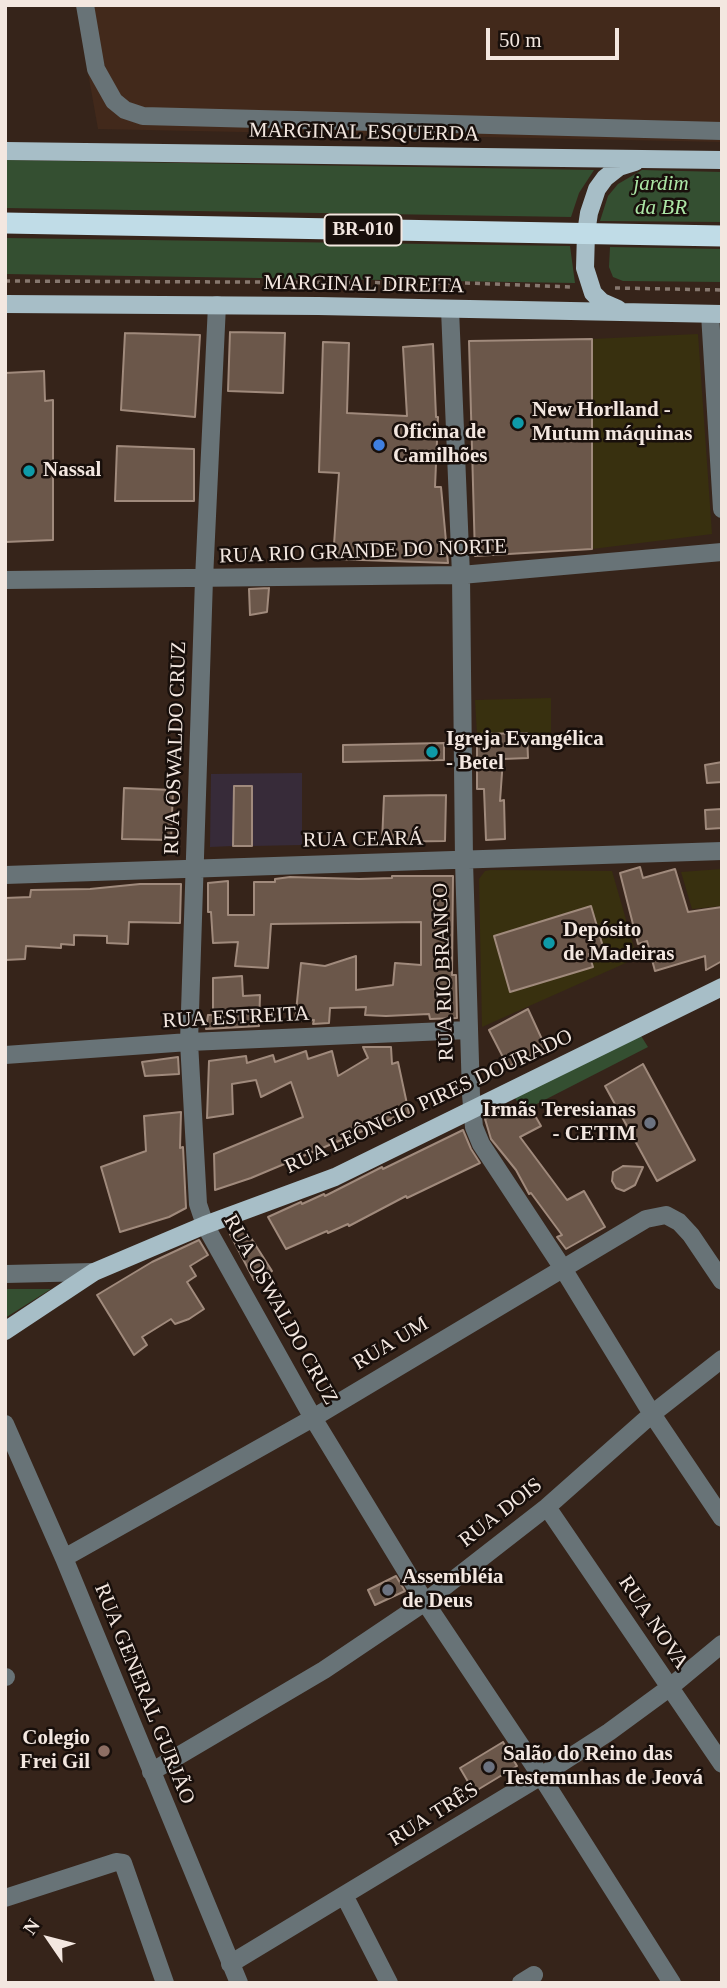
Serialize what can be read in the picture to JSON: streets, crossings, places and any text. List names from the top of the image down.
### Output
{
  "streets": {
    "highway": ["BR-010"],
    "main road": ["MARGINAL ESQUERDA", "MARGINAL DIREITA", "RUA LEÔNCIO PIRES DOURADO"],
    "street": [
      "RUA RIO GRANDE DO NORTE",
      "RUA OSWALDO CRUZ",
      "RUA CEARÁ",
      "RUA RIO BRANCO",
      "RUA ESTREITA",
      "RUA UM",
      "RUA DOIS",
      "RUA NOVA",
      "RUA GENERAL GURJÃO",
      "RUA TRÊS"
    ]
  },
  "crossings": [
    ["MARGINAL DIREITA", "RUA OSWALDO CRUZ"],
    ["MARGINAL DIREITA", "RUA RIO BRANCO"],
    ["RUA RIO GRANDE DO NORTE", "RUA OSWALDO CRUZ"],
    ["RUA RIO GRANDE DO NORTE", "RUA RIO BRANCO"],
    ["RUA OSWALDO CRUZ", "RUA CEARÁ"],
    ["RUA OSWALDO CRUZ", "RUA ESTREITA"],
    ["RUA OSWALDO CRUZ", "RUA LEÔNCIO PIRES DOURADO"],
    ["RUA OSWALDO CRUZ", "RUA UM"],
    ["RUA OSWALDO CRUZ", "RUA DOIS"],
    ["RUA OSWALDO CRUZ", "RUA TRÊS"],
    ["RUA CEARÁ", "RUA RIO BRANCO"],
    ["RUA RIO BRANCO", "RUA ESTREITA"],
    ["RUA RIO BRANCO", "RUA LEÔNCIO PIRES DOURADO"],
    ["RUA RIO BRANCO", "RUA UM"],
    ["RUA RIO BRANCO", "RUA DOIS"],
    ["RUA UM", "RUA GENERAL GURJÃO"],
    ["RUA DOIS", "RUA NOVA"],
    ["RUA DOIS", "RUA GENERAL GURJÃO"],
    ["RUA NOVA", "RUA TRÊS"],
    ["RUA GENERAL GURJÃO", "RUA TRÊS"]
  ],
  "parks": ["jardim da BR"],
  "places": [
    "New Horlland - Mutum máquinas",
    "Oficina de Camilhões",
    "Nassal",
    "Igreja Evangélica - Betel",
    "Depósito de Madeiras",
    "Irmãs Teresianas - CETIM",
    "Assembléia de Deus",
    "Colegio Frei Gil",
    "Salão do Reino das Testemunhas de Jeová"
  ],
  "scale_bar": "50 m",
  "north": "top left"
}
